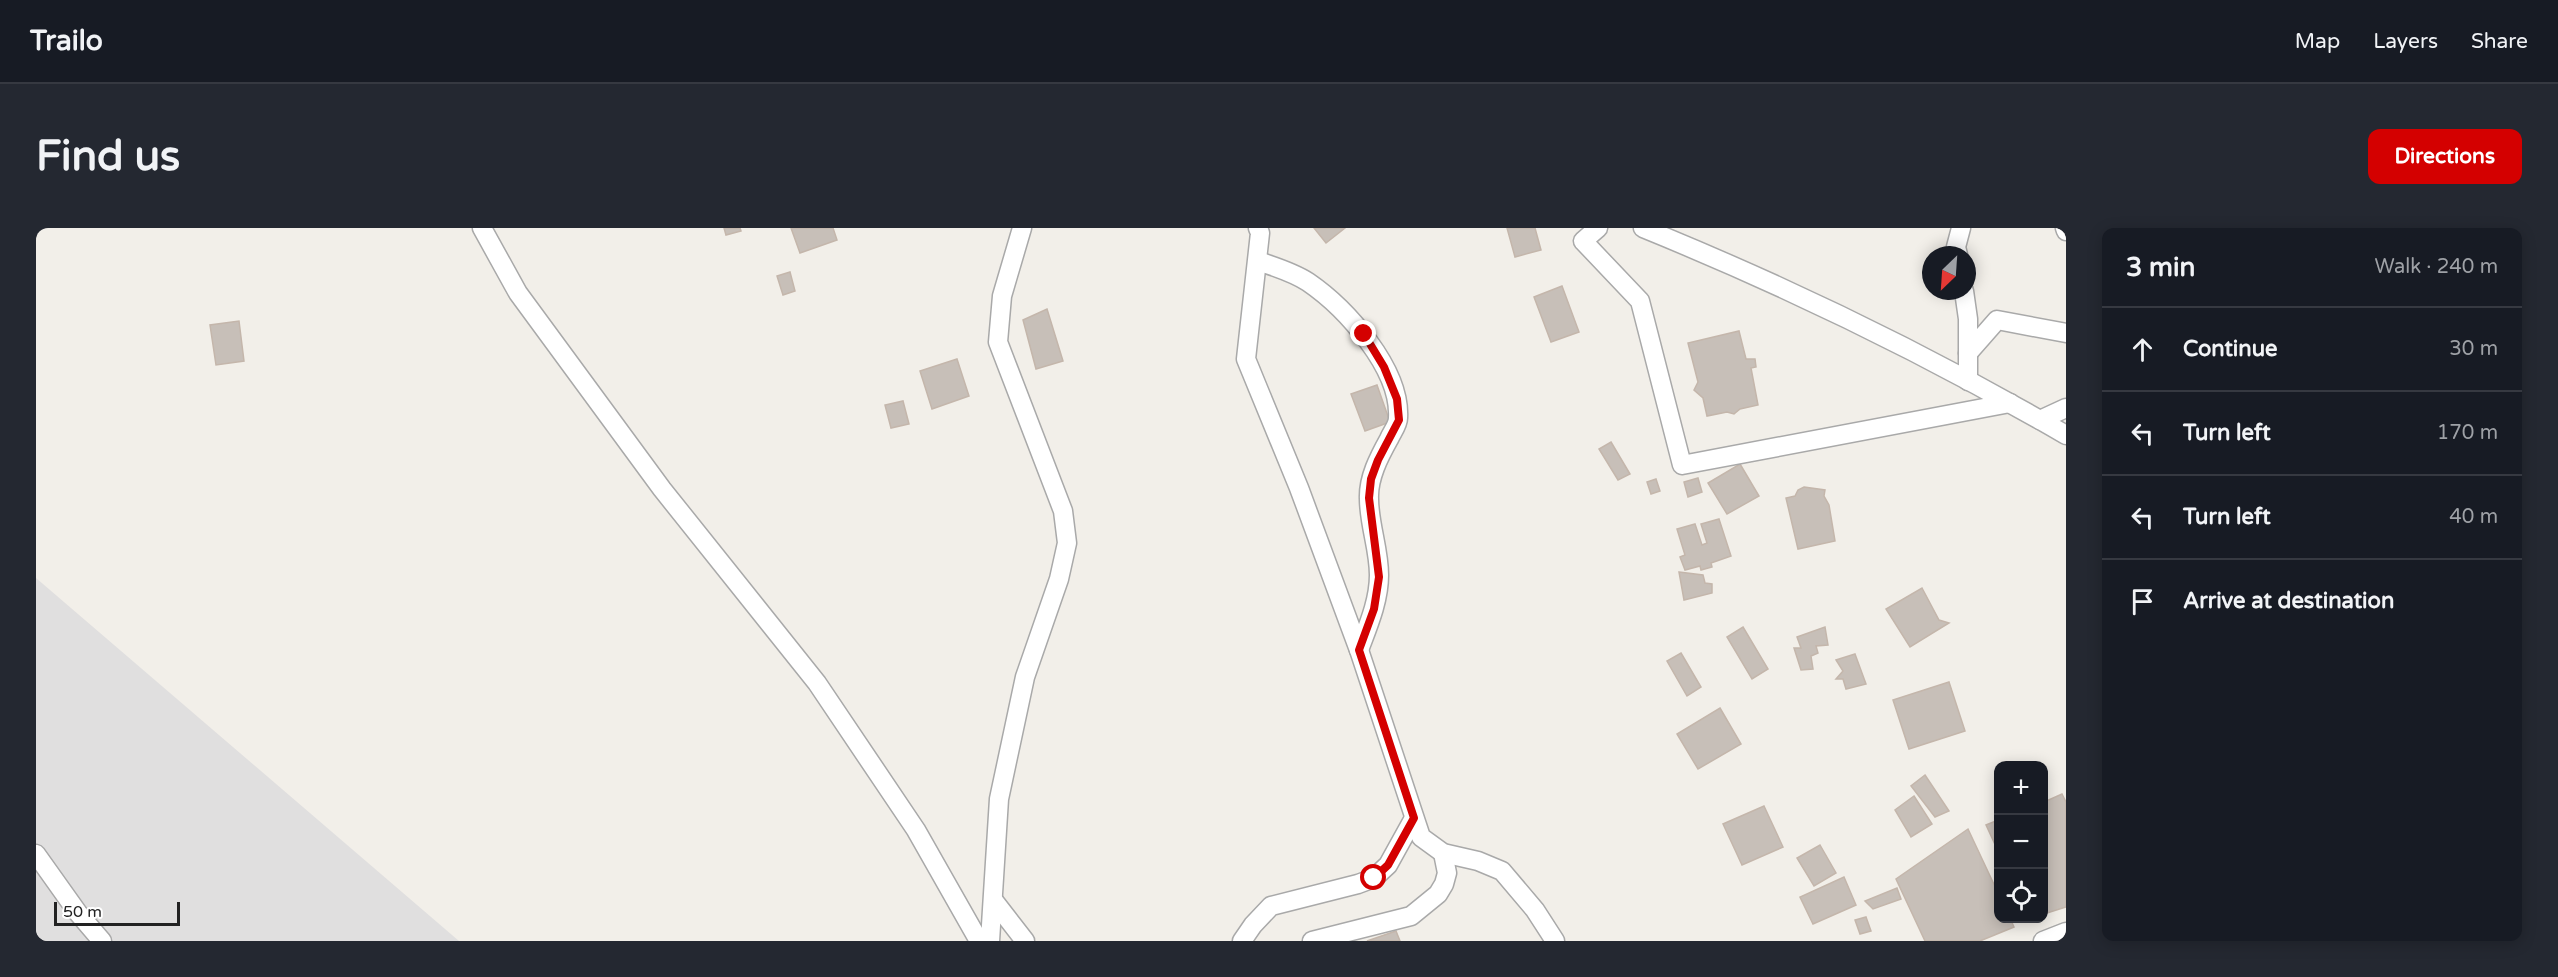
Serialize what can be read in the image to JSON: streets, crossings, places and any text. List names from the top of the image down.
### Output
{
  "scale_bar": "50 m",
  "north": "bottom left",
  "page": {
    "header": "Trailo",
    "nav": ["Map", "Layers", "Share"],
    "buttons": "Directions",
    "title": "Find us",
    "heading": ["3 min", "Walk · 240 m"],
    "list": [
      ["Continue", "30 m"],
      ["Turn left", "170 m"],
      ["Turn left", "40 m"],
      "Arrive at destination"
    ],
    "map_buttons": ["+", "−"],
    "scale": "50 m"
  }
}
